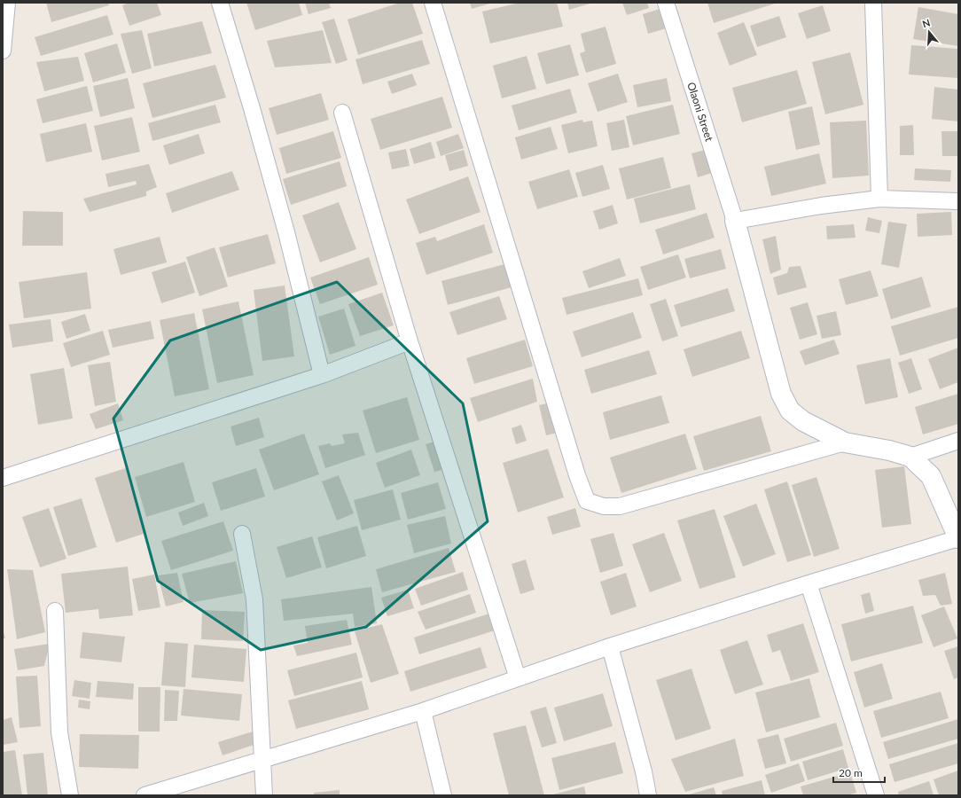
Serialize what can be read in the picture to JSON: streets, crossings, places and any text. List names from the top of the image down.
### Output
{
  "streets": {
    "street": ["Olaoni Street"]
  },
  "scale_bar": "20 m",
  "north": "top"
}
